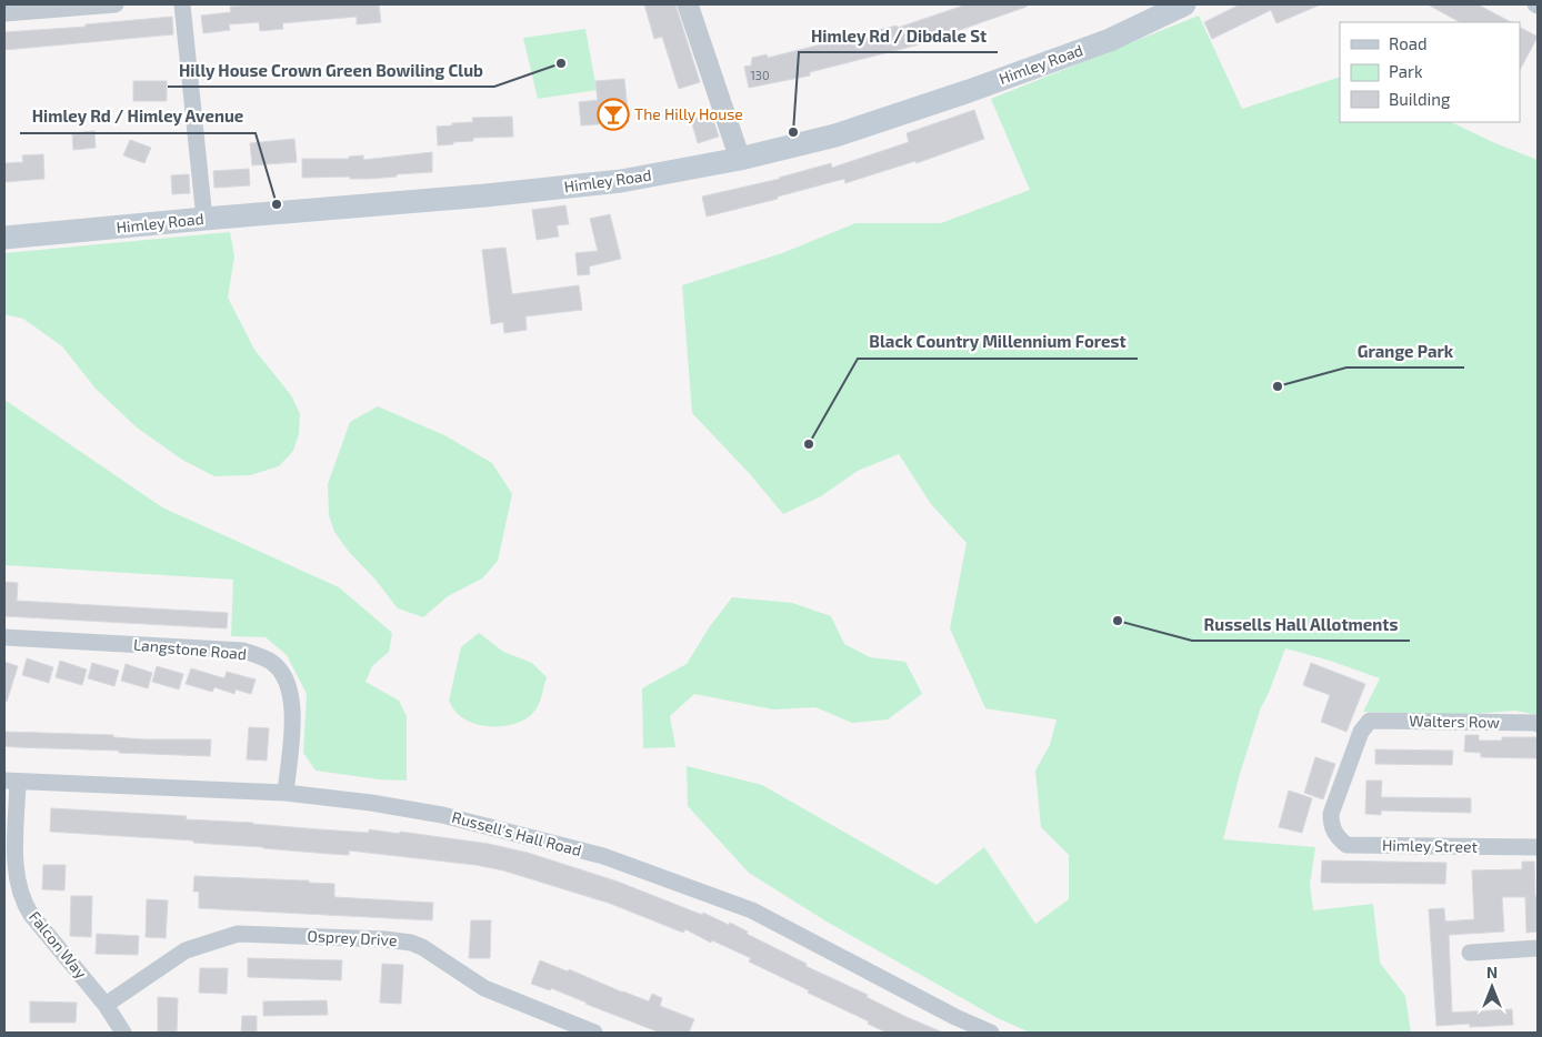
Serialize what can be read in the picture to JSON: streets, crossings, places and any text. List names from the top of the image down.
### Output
{
  "streets": {
    "main road": ["Himley Road"],
    "street": [
      "Langstone Road",
      "Walters Row",
      "Russell's Hall Road",
      "Himley Street",
      "Osprey Drive",
      "Falcon Way"
    ]
  },
  "crossings": [
    ["Langstone Road", "Russell's Hall Road"],
    ["Walters Row", "Himley Street"],
    ["Russell's Hall Road", "Falcon Way"],
    ["Osprey Drive", "Falcon Way"]
  ],
  "places": {
    "other": [
      "Hilly House Crown Green Bowiling Club",
      "Himley Rd / Dibdale St",
      "Himley Rd / Himley Avenue",
      "Grange Park",
      "Black Country Millennium Forest",
      "Russells Hall Allotments"
    ],
    "bar": ["The Hilly House"]
  },
  "house_numbers": ["130"],
  "legend": ["Road", "Park", "Building"],
  "north": "top"
}
